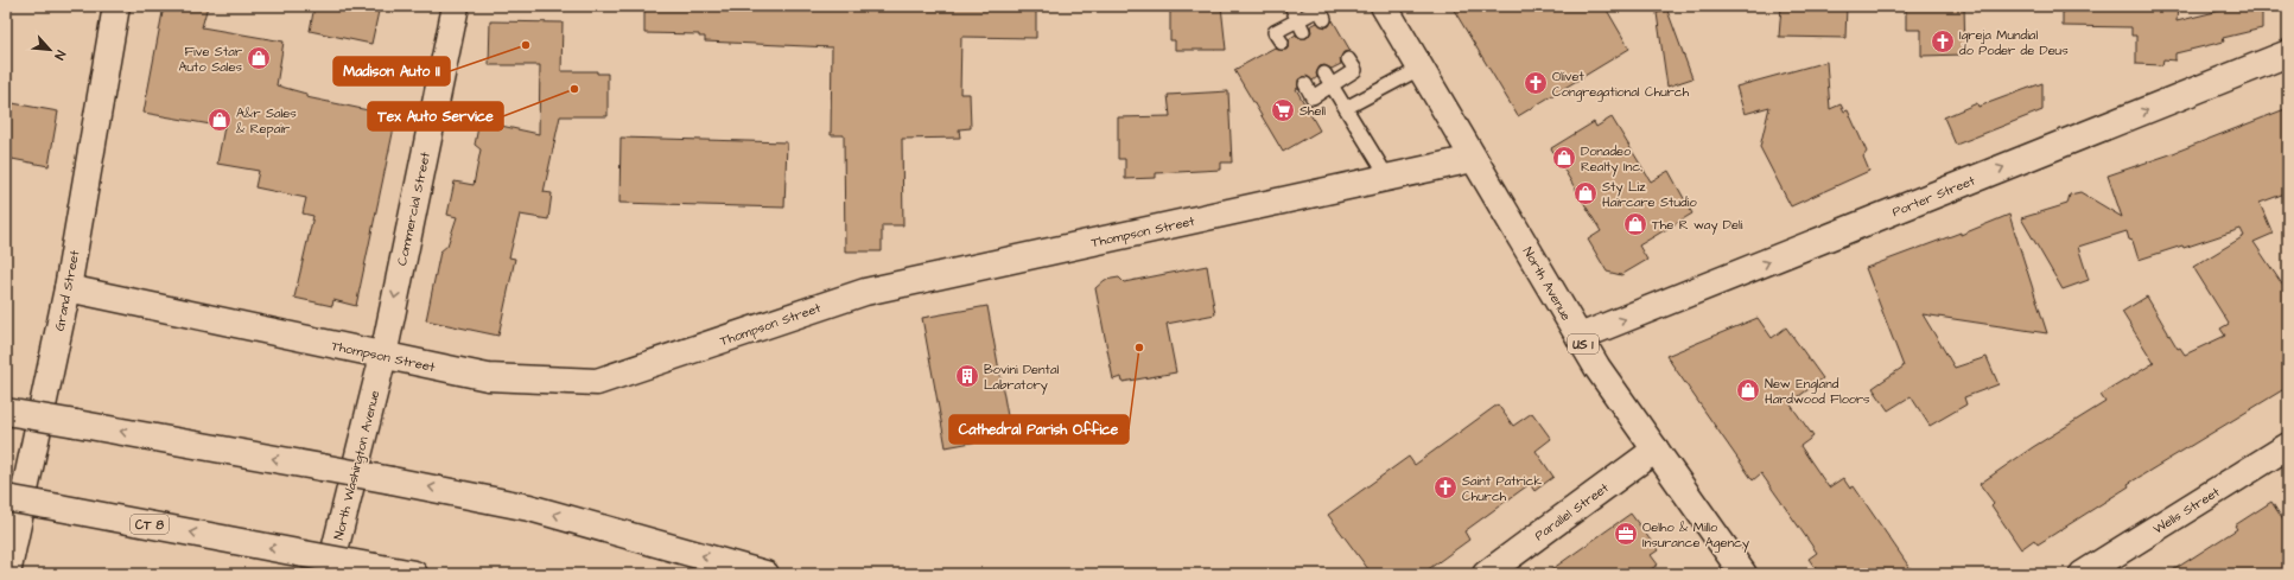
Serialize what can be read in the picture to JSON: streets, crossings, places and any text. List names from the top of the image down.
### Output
{
  "streets": {
    "main road": [
      "Porter Street",
      "Commercial Street",
      "Thompson Street",
      "North Avenue",
      "Grand Street",
      "US 1",
      "North Washington Avenue",
      "Wells Street",
      "Parallel Street",
      "CT 8"
    ]
  },
  "crossings": [
    ["Porter Street", "North Avenue"],
    ["Commercial Street", "Thompson Street"],
    ["Commercial Street", "North Washington Avenue"],
    ["Thompson Street", "North Avenue"],
    ["Thompson Street", "Grand Street"],
    ["Thompson Street", "North Washington Avenue"],
    ["North Avenue", "Parallel Street"]
  ],
  "one_way": ["Porter Street", "Commercial Street"],
  "places": {
    "church": ["Igreja Mundial do Poder de Deus", "Olivet Congregational Church", "Saint Patrick Church"],
    "other": ["Madison Auto II", "Tex Auto Service", "Cathedral Parish Office"],
    "shop": [
      "Five Star Auto Sales",
      "A&r Sales & Repair",
      "Donadeo Realty Inc.",
      "Sty Liz Haircare Studio",
      "The R way Deli",
      "New England Hardwood Floors"
    ],
    "supermarket": ["Shell"],
    "building": ["Bovini Dental Labratory"],
    "office": ["Oelho & Millo Insurance Agency"]
  },
  "north": "bottom right"
}
